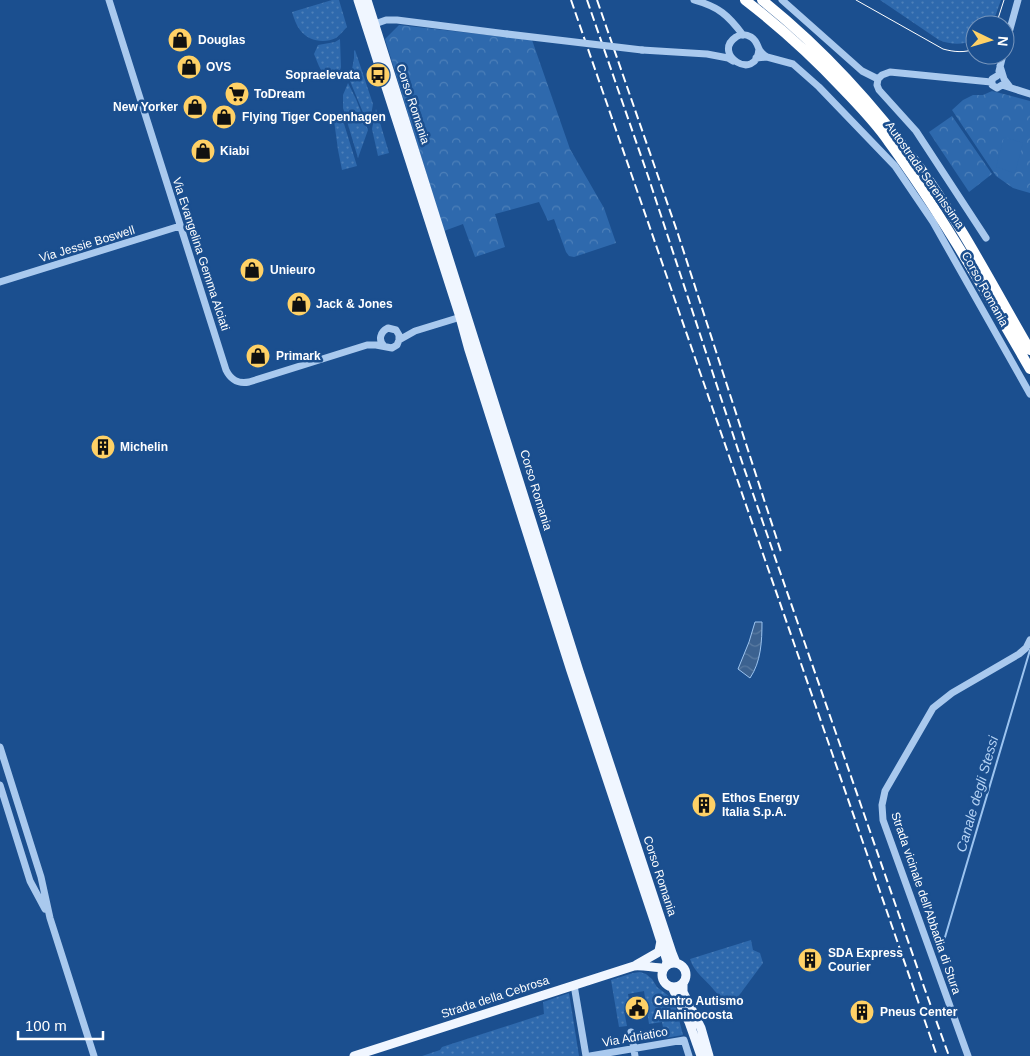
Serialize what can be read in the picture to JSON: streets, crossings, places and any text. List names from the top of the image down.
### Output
{
  "streets": {
    "highway": ["Autostrada Serenissima"],
    "main road": ["Corso Romania", "Strada della Cebrosa"],
    "street": [
      "Via Jessie Boswell",
      "Via Evangelina Gemma Alciati",
      "Strada vicinale dell'Abbadia di Stura",
      "Via Adriatico"
    ]
  },
  "crossings": [
    ["Corso Romania", "Strada della Cebrosa"],
    ["Via Jessie Boswell", "Via Evangelina Gemma Alciati"]
  ],
  "water": ["Canale degli Stessi"],
  "places": {
    "shop": [
      "Douglas",
      "OVS",
      "New Yorker",
      "Flying Tiger Copenhagen",
      "Kiabi",
      "Unieuro",
      "Jack & Jones",
      "Primark"
    ],
    "bus stop": ["Sopraelevata"],
    "supermarket": ["ToDream"],
    "building": [
      "Michelin",
      "Ethos Energy Italia S.p.A.",
      "SDA Express Courier",
      "Pneus Center"
    ],
    "public building": ["Centro Autismo Allaninocosta"]
  },
  "scale_bar": "100 m",
  "north": "right"
}
